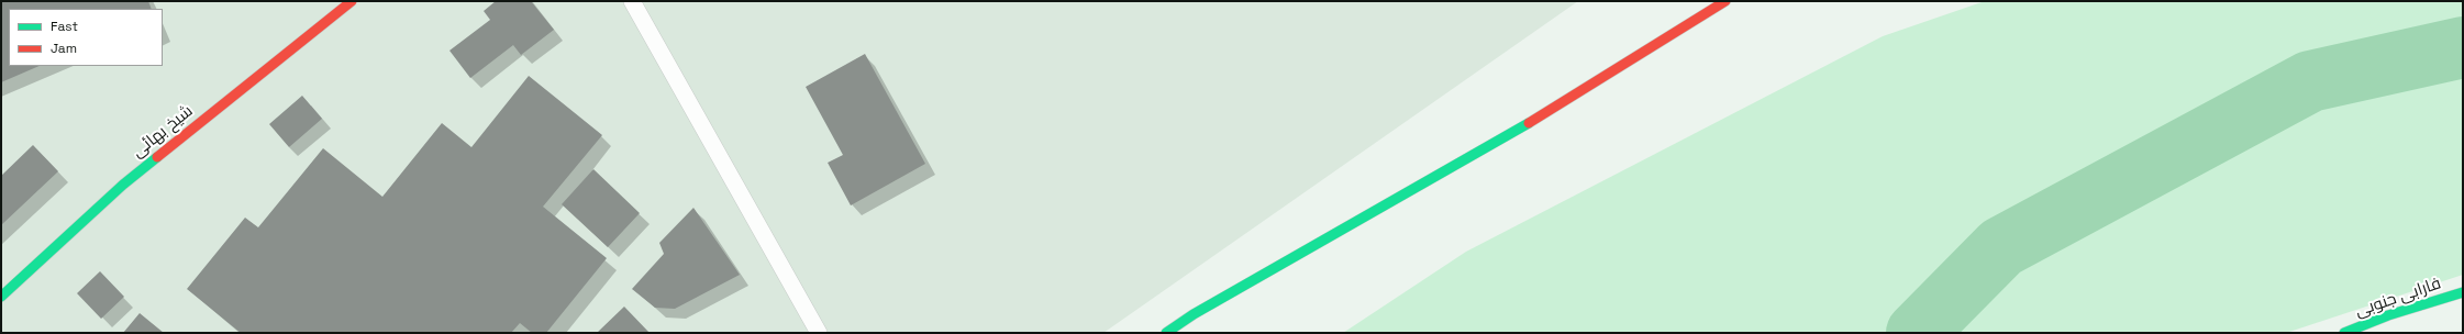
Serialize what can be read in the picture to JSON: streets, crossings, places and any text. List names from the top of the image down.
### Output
{
  "streets": {
    "street": ["شیخ بهائی", "فارابی جنوبی"]
  },
  "legend": ["Fast", "Jam"]
}
